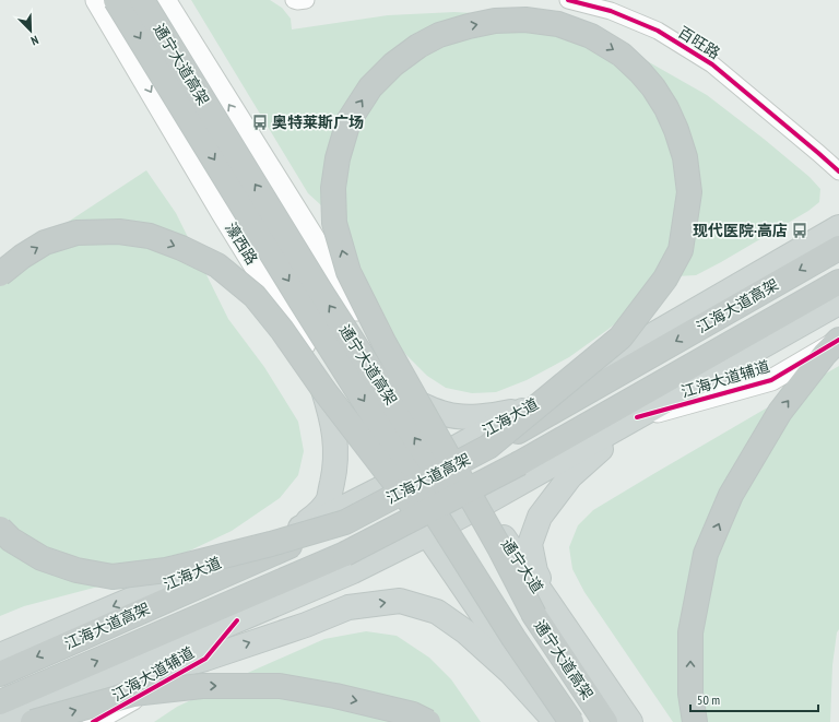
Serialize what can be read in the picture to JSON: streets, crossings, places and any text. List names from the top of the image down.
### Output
{
  "streets": {
    "highway": ["通宁大道高架", "江海大道高架"],
    "main road": ["濠西路", "江海大道", "通宁大道"],
    "street": ["百旺路", "江海大道辅道"]
  },
  "crossings": [
    ["濠西路", "江海大道"],
    ["江海大道", "通宁大道"]
  ],
  "places": {
    "bus stop": ["奥特莱斯广场", "现代医院·高店"]
  },
  "scale_bar": "50 m",
  "north": "bottom right"
}
